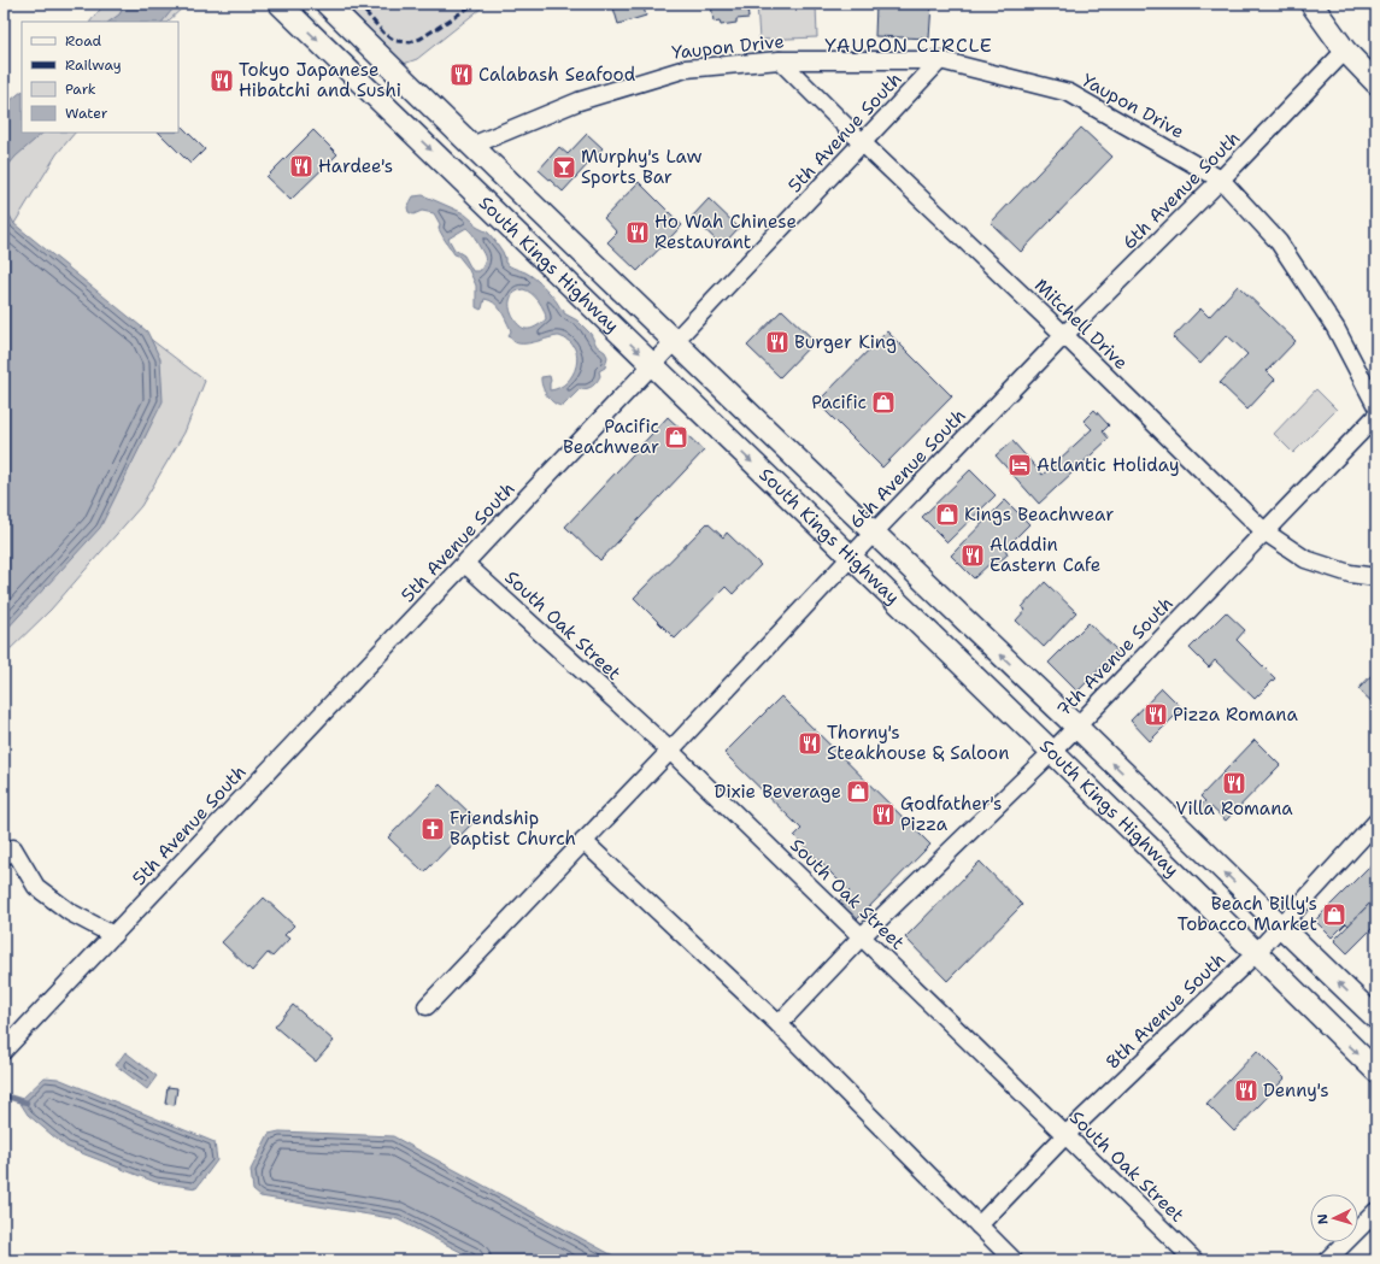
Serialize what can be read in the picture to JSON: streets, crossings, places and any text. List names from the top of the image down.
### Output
{
  "streets": {
    "main road": ["South Kings Highway"],
    "street": [
      "Yaupon Drive",
      "5th Avenue South",
      "6th Avenue South",
      "Mitchell Drive",
      "South Oak Street",
      "7th Avenue South",
      "8th Avenue South"
    ]
  },
  "crossings": [
    ["Yaupon Drive", "5th Avenue South"],
    ["Yaupon Drive", "6th Avenue South"],
    ["Yaupon Drive", "South Kings Highway"],
    ["Yaupon Drive", "Mitchell Drive"],
    ["5th Avenue South", "South Kings Highway"],
    ["5th Avenue South", "Mitchell Drive"],
    ["5th Avenue South", "South Oak Street"],
    ["6th Avenue South", "South Kings Highway"],
    ["6th Avenue South", "Mitchell Drive"],
    ["6th Avenue South", "South Oak Street"],
    ["South Kings Highway", "7th Avenue South"],
    ["South Kings Highway", "8th Avenue South"],
    ["Mitchell Drive", "7th Avenue South"],
    ["South Oak Street", "7th Avenue South"],
    ["South Oak Street", "8th Avenue South"]
  ],
  "districts": ["YAUPON CIRCLE"],
  "places": {
    "restaurant": [
      "Calabash Seafood",
      "Tokyo Japanese Hibatchi and Sushi",
      "Hardee's",
      "Ho Wah Chinese Restaurant",
      "Burger King",
      "Aladdin Eastern Cafe",
      "Pizza Romana",
      "Thorny's Steakhouse & Saloon",
      "Villa Romana",
      "Godfather's Pizza",
      "Denny's"
    ],
    "bar": ["Murphy's Law Sports Bar"],
    "shop": [
      "Pacific",
      "Pacific Beachwear",
      "Kings Beachwear",
      "Dixie Beverage",
      "Beach Billy's Tobacco Market"
    ],
    "hotel": ["Atlantic Holiday"],
    "church": ["Friendship Baptist Church"]
  },
  "legend": [
    "Road",
    "Railway",
    "Park",
    "Water"
  ],
  "north": "left"
}
